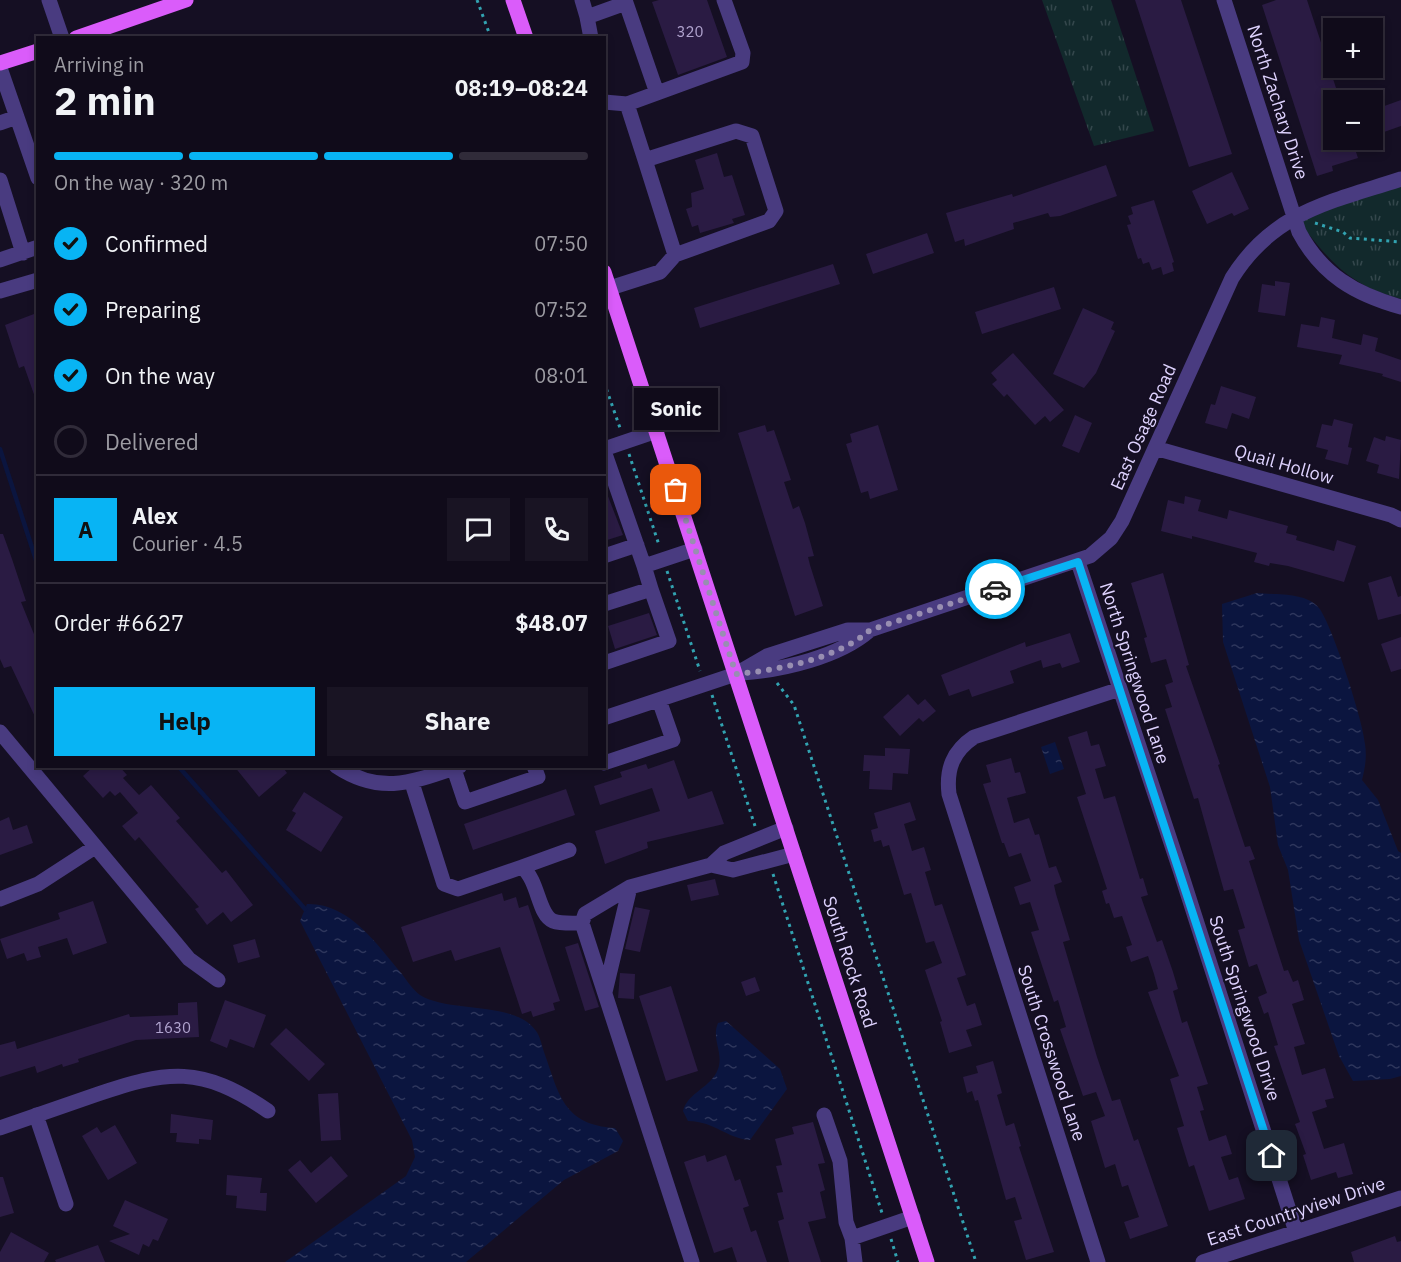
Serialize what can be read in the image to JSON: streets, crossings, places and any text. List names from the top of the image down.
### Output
{
  "streets": {
    "main road": ["South Rock Road"],
    "street": [
      "North Zachary Drive",
      "East Osage Road",
      "Quail Hollow",
      "North Springwood Lane",
      "South Springwood Drive",
      "South Crosswood Lane",
      "East Countryview Drive"
    ]
  },
  "crossings": [
    ["North Zachary Drive", "East Osage Road"],
    ["East Osage Road", "Quail Hollow"],
    ["East Osage Road", "North Springwood Lane"],
    ["East Osage Road", "South Rock Road"],
    ["North Springwood Lane", "South Springwood Drive"],
    ["North Springwood Lane", "South Crosswood Lane"],
    ["South Springwood Drive", "East Countryview Drive"]
  ],
  "places": ["Sonic"],
  "house_numbers": ["320", "1630"],
  "page": {
    "map_buttons": ["+", "−"],
    "heading": ["2 min", "Arriving in", "08:19–08:24"],
    "panel": [
      "Alex",
      "Courier · 4.5",
      "Order #6627",
      "$48.07"
    ],
    "bar": "On the way · 320 m",
    "list": [
      ["Confirmed", "07:50"],
      ["Preparing", "07:52"],
      ["On the way", "08:01"],
      "Delivered"
    ],
    "bubble": "Sonic",
    "round": "A",
    "buttons": ["Help", "Share"]
  }
}
